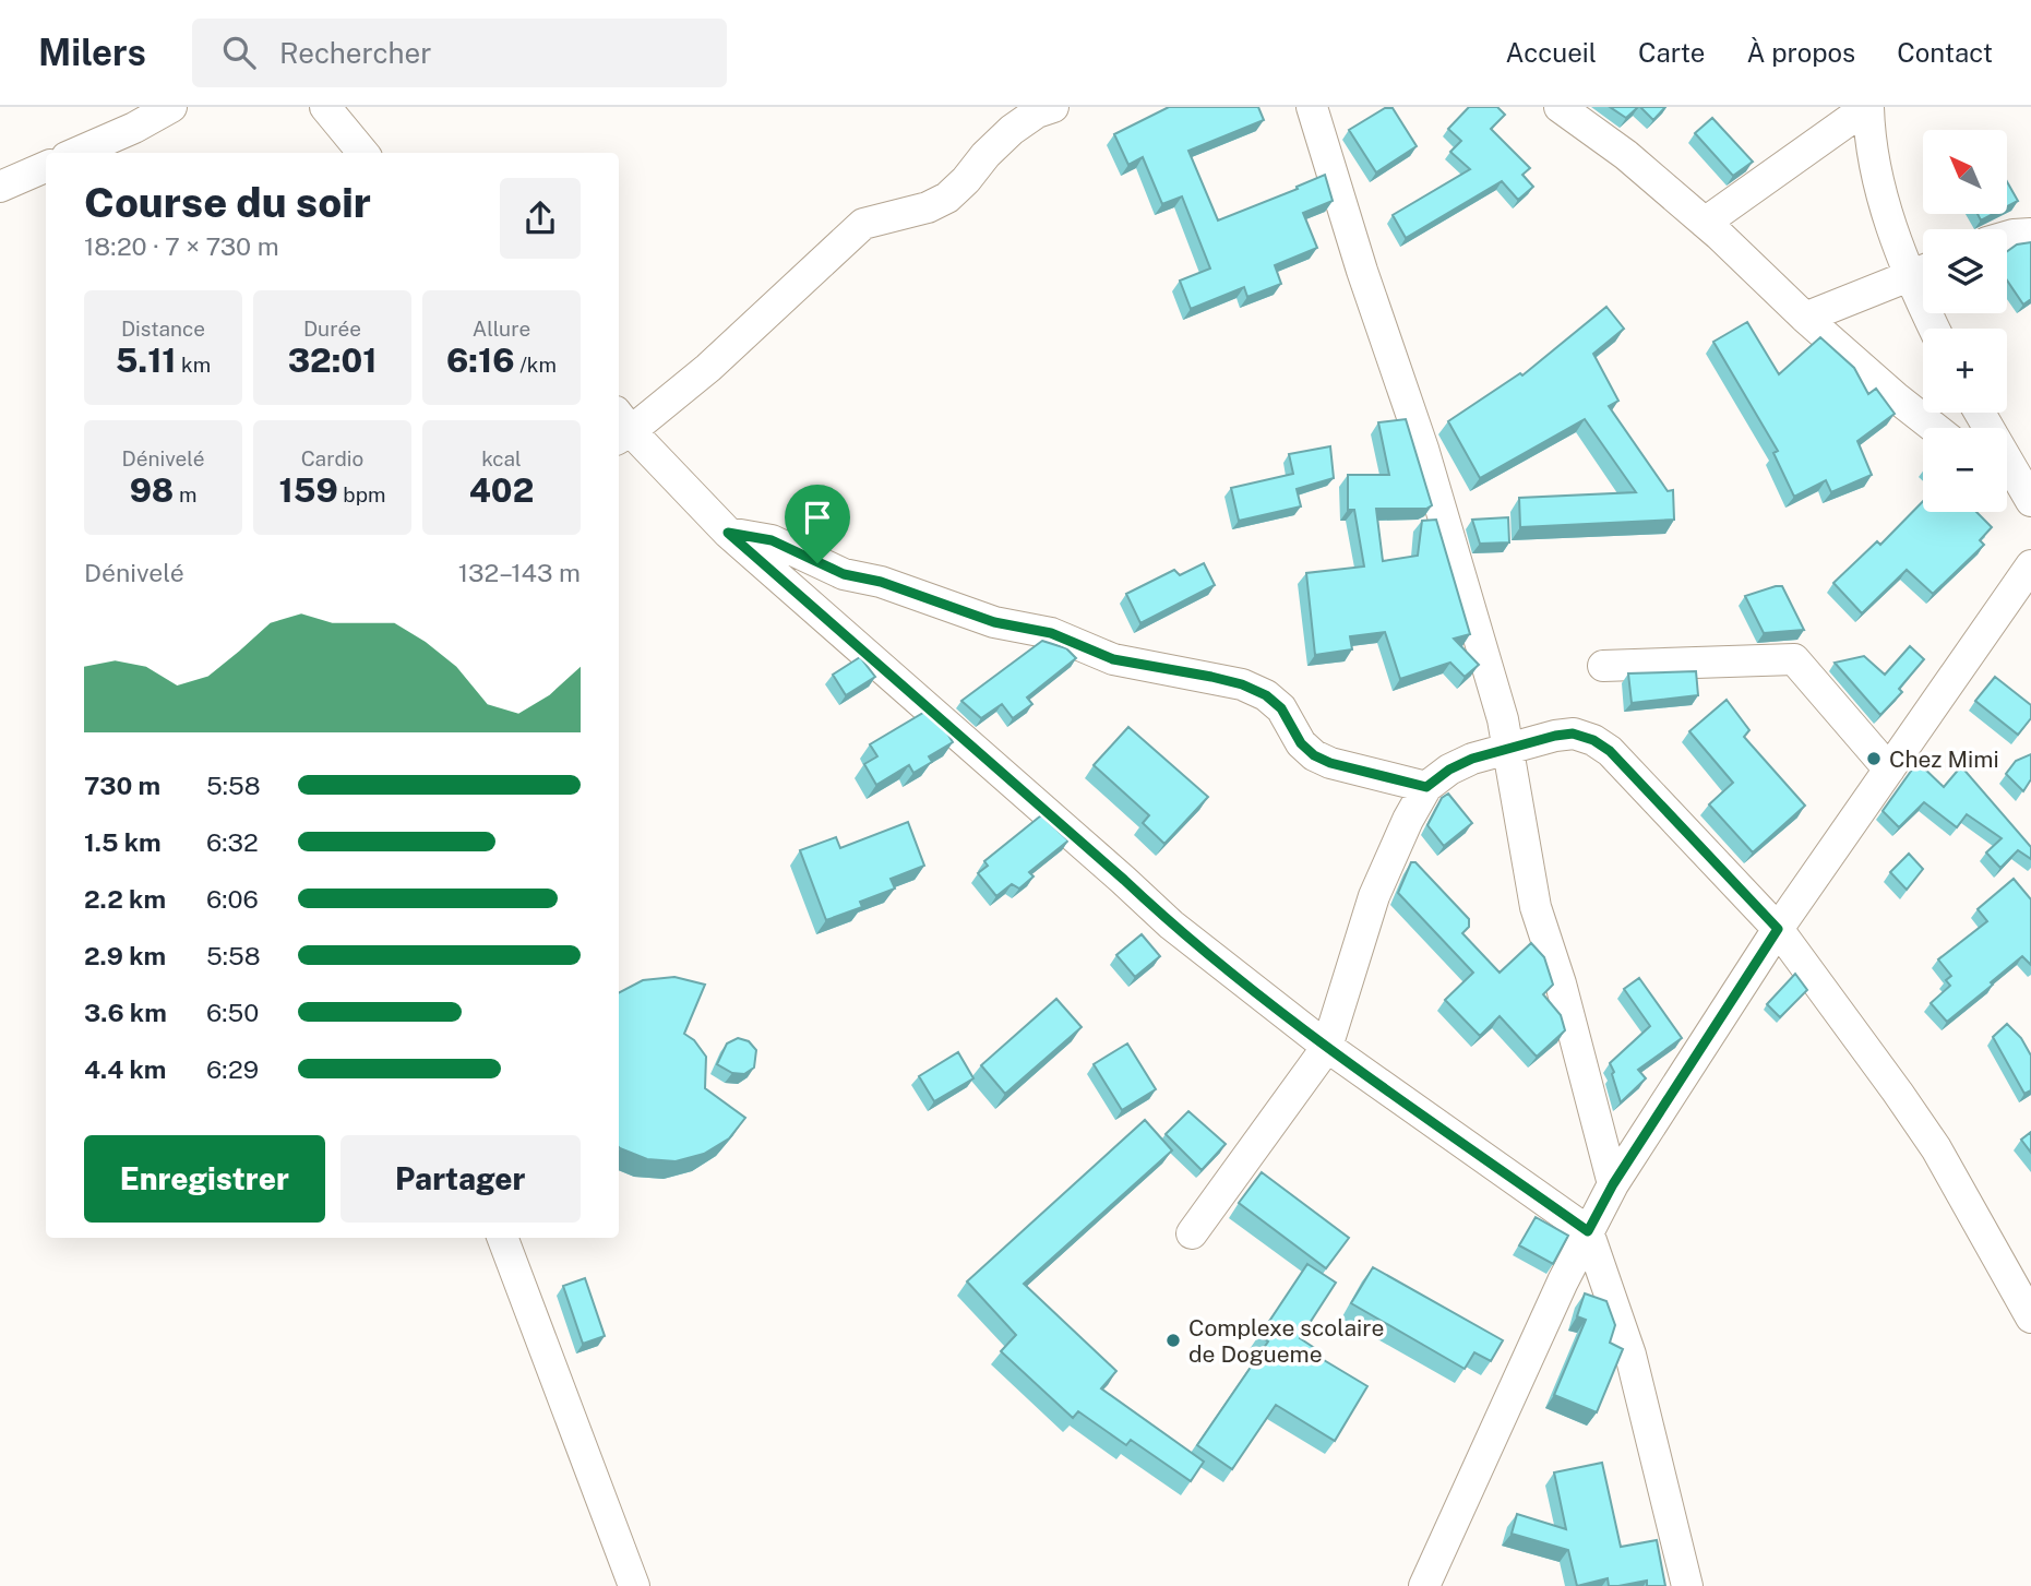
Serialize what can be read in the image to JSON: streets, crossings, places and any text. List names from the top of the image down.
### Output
{
  "places": ["Chez Mimi", "Complexe scolaire de Dogueme"],
  "north": "top left",
  "page": {
    "header": "Milers",
    "search": "Rechercher",
    "nav": [
      "Accueil",
      "Carte",
      "À propos",
      "Contact"
    ],
    "map_buttons": ["+", "−"],
    "heading": ["Course du soir", "18:20 · 7 × 730 m"],
    "stats": [
      ["Distance", "5.11 km"],
      ["Durée", "32:01"],
      ["Allure", "6:16 /km"],
      ["Dénivelé", "98 m"],
      ["Cardio", "159 bpm"],
      ["kcal", "402"]
    ],
    "chart": ["Dénivelé", "132–143 m"],
    "list": [
      {
        "name": "730 m",
        "note": "5:58"
      },
      {
        "name": "1.5 km",
        "note": "6:32"
      },
      {
        "name": "2.2 km",
        "note": "6:06"
      },
      {
        "name": "2.9 km",
        "note": "5:58"
      },
      {
        "name": "3.6 km",
        "note": "6:50"
      },
      {
        "name": "4.4 km",
        "note": "6:29"
      }
    ],
    "buttons": ["Enregistrer", "Partager"]
  }
}
